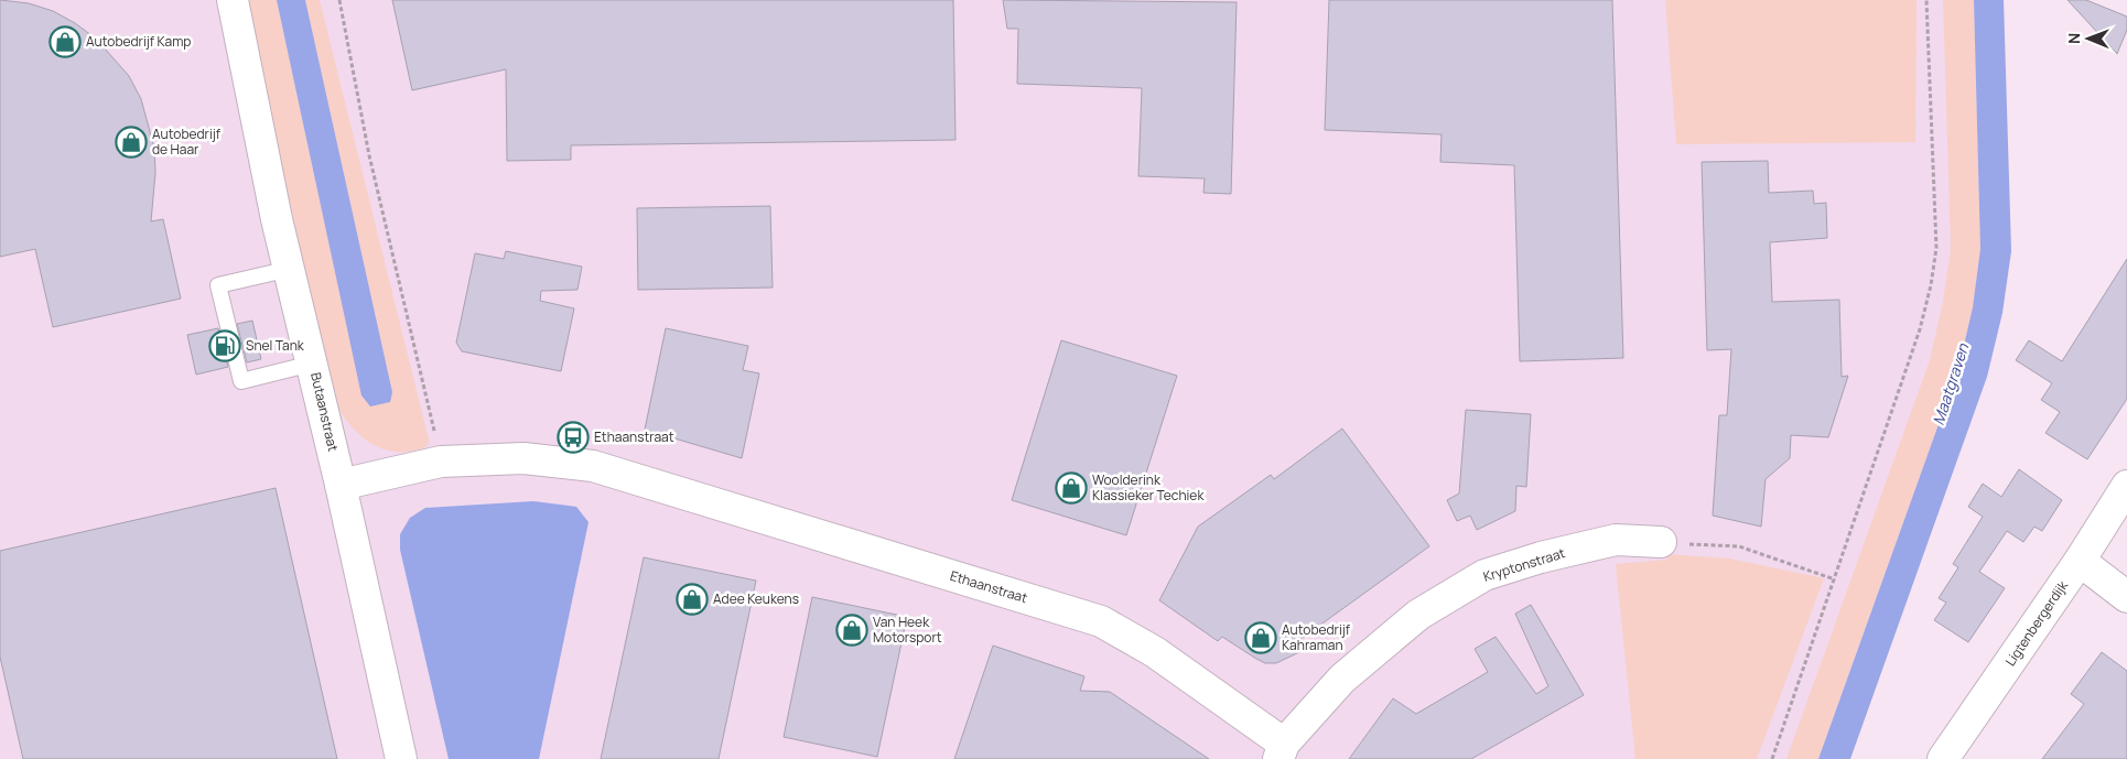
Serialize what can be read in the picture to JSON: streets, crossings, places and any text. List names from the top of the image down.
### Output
{
  "streets": {
    "street": [
      "Butaanstraat",
      "Kryptonstraat",
      "Ethaanstraat",
      "Ligtenbergerdijk"
    ]
  },
  "crossings": [
    ["Butaanstraat", "Ethaanstraat"],
    ["Kryptonstraat", "Ethaanstraat"]
  ],
  "water": ["Maatgraven"],
  "places": {
    "shop": [
      "Autobedrijf Kamp",
      "Autobedrijf de Haar",
      "Woolderink Klassieker Techiek",
      "Adee Keukens",
      "Van Heek Motorsport",
      "Autobedrijf Kahraman"
    ],
    "fuel station": ["Snel Tank"],
    "bus stop": ["Ethaanstraat"]
  },
  "north": "left"
}
